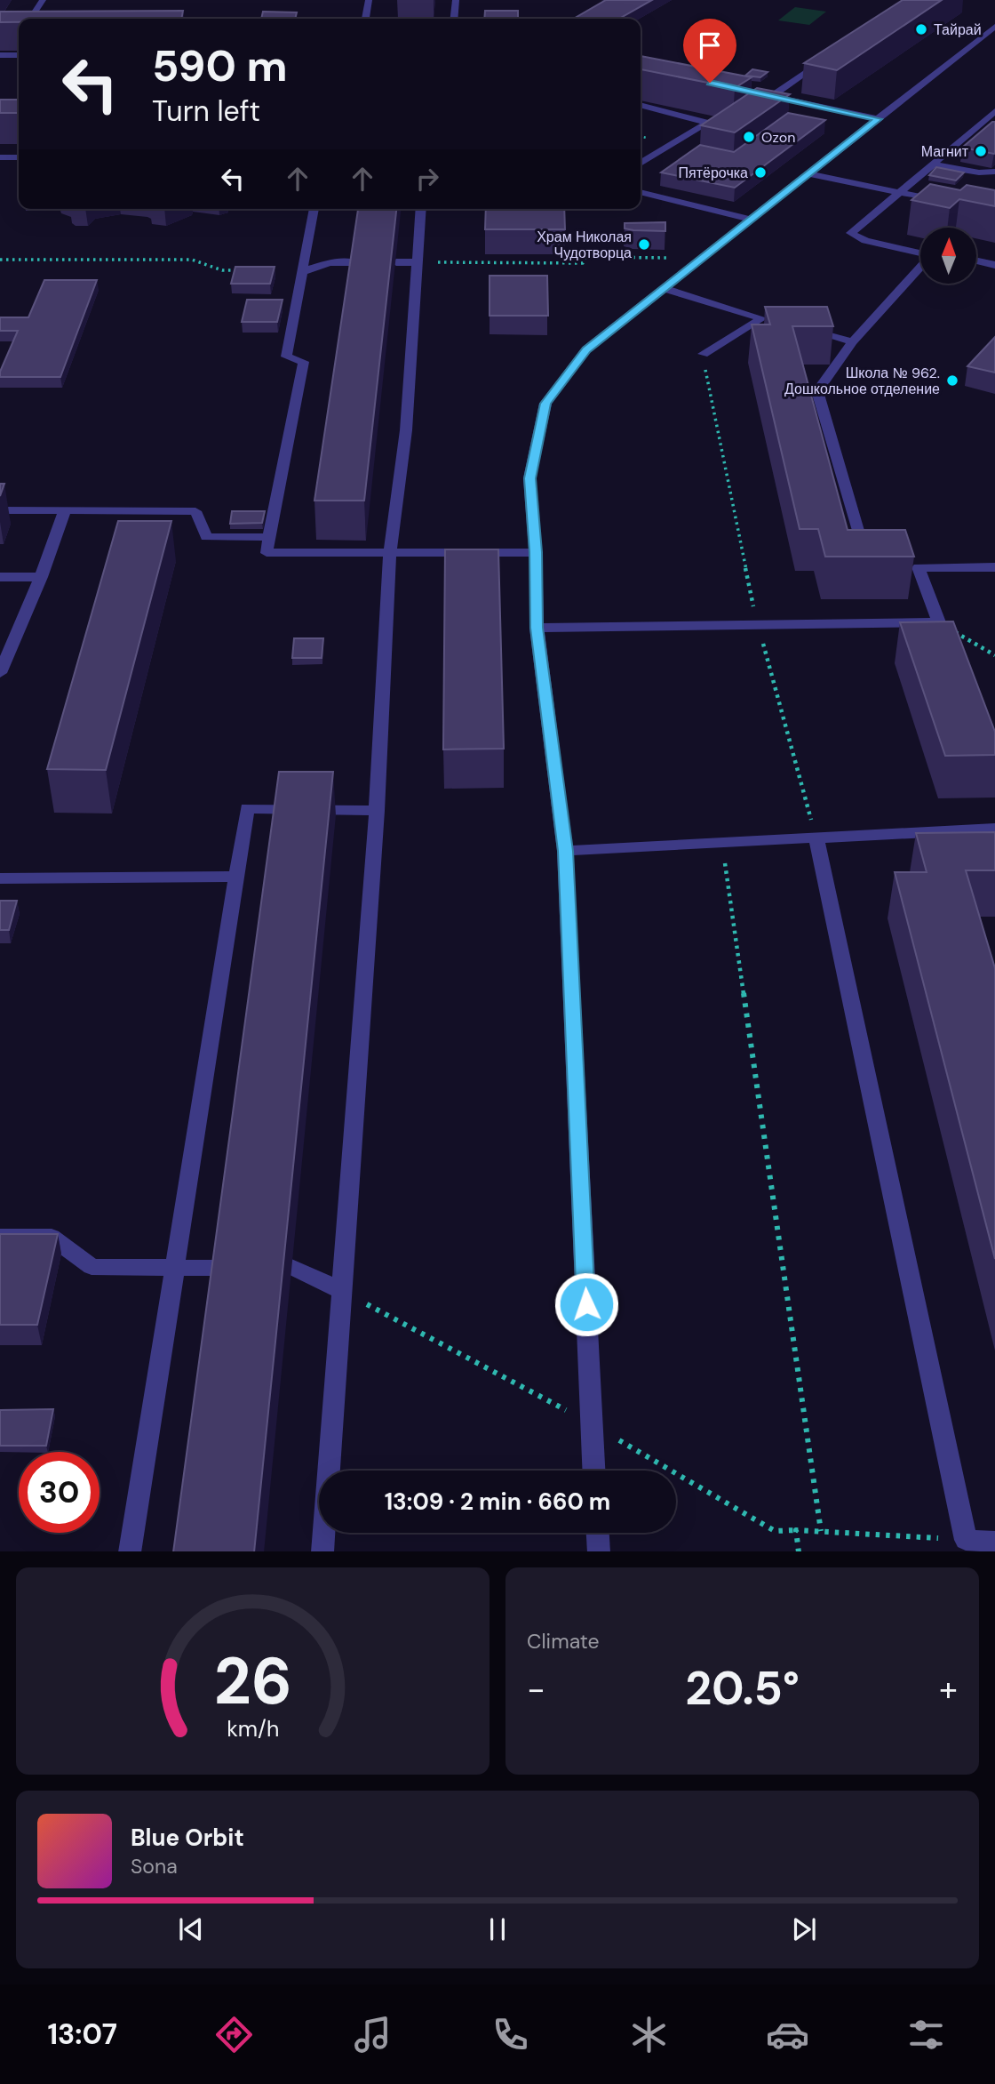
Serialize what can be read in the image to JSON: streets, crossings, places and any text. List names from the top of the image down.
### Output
{
  "places": [
    "Тайрай",
    "Ozon",
    "Магнит",
    "Пятёрочка",
    "Храм Николая Чудотворца",
    "Школа № 962. Дошкольное отделение"
  ],
  "north": "top",
  "page": {
    "turn": ["590 m", "Turn left"],
    "limit": "30",
    "trip": "13:09 · 2 min · 660 m",
    "tile": "Climate",
    "heat": ["−", "20.5°", "+"],
    "song": ["Blue Orbit", "Sona"],
    "tabs": "13:07",
    "gauge": ["26", "km/h"]
  }
}
